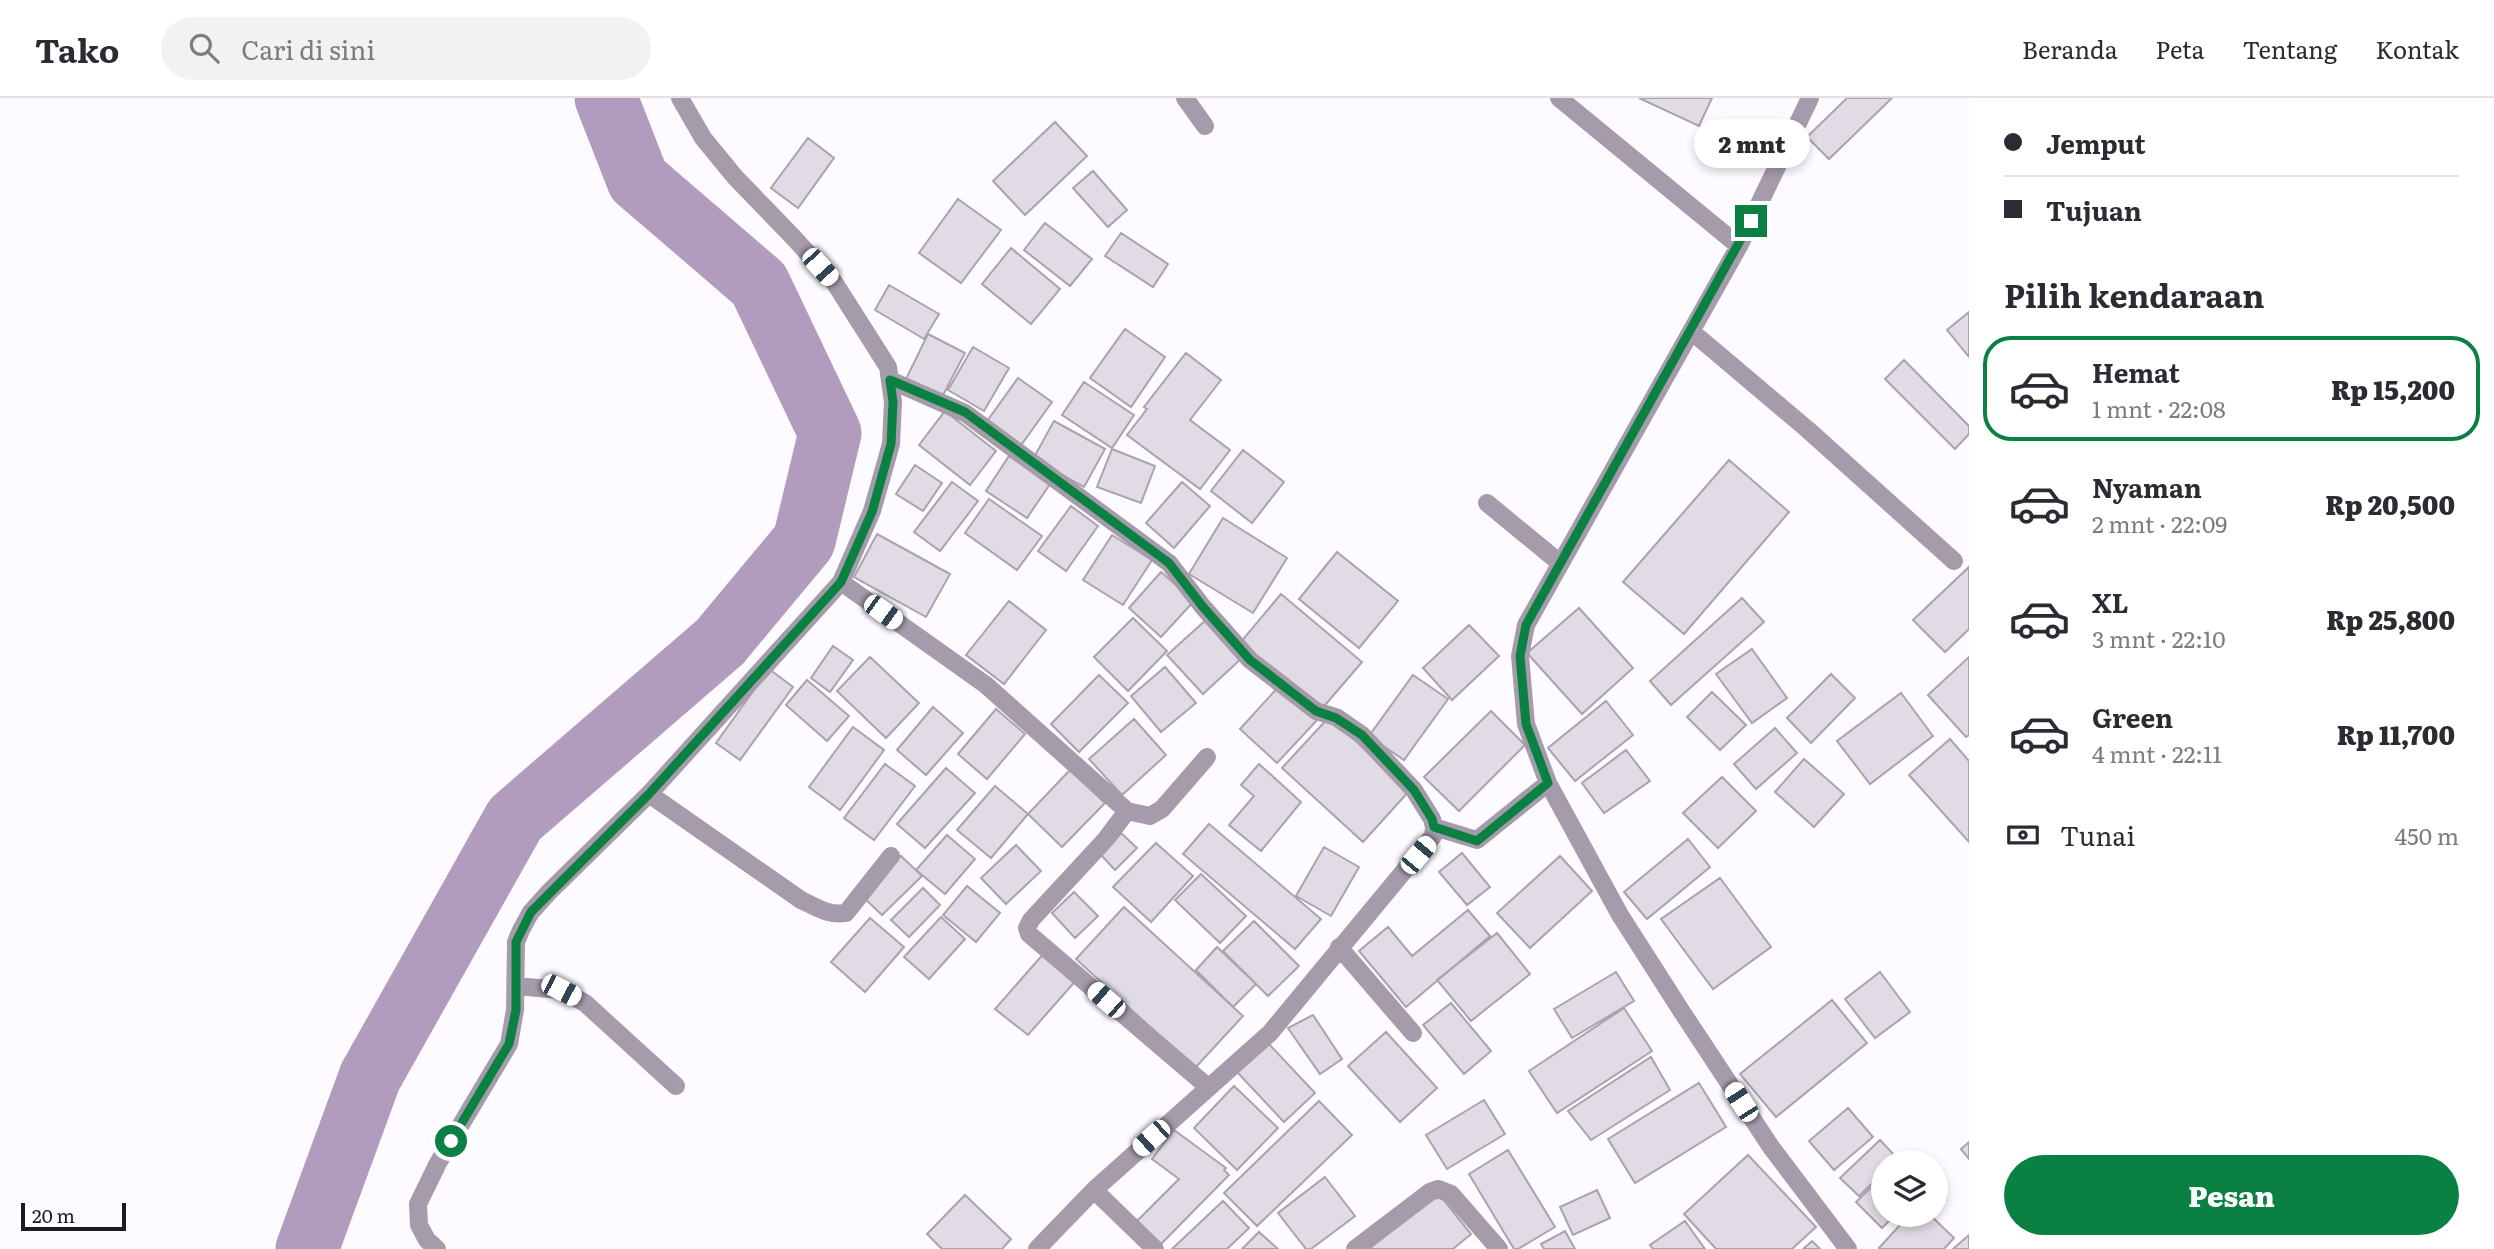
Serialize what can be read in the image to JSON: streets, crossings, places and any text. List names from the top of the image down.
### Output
{
  "scale_bar": "20 m",
  "page": {
    "header": "Tako",
    "search": "Cari di sini",
    "nav": [
      "Beranda",
      "Peta",
      "Tentang",
      "Kontak"
    ],
    "banner": ["Jemput", "Tujuan"],
    "bubble": "2 mnt",
    "heading": "Pilih kendaraan",
    "list": [
      {
        "name": "Hemat",
        "note": "1 mnt · 22:08",
        "value": "Rp 15,200"
      },
      {
        "name": "Nyaman",
        "note": "2 mnt · 22:09",
        "value": "Rp 20,500"
      },
      {
        "name": "XL",
        "note": "3 mnt · 22:10",
        "value": "Rp 25,800"
      },
      {
        "name": "Green",
        "note": "4 mnt · 22:11",
        "value": "Rp 11,700"
      }
    ],
    "pay": ["Tunai", "450 m"],
    "buttons": "Pesan",
    "scale": "20 m"
  }
}
